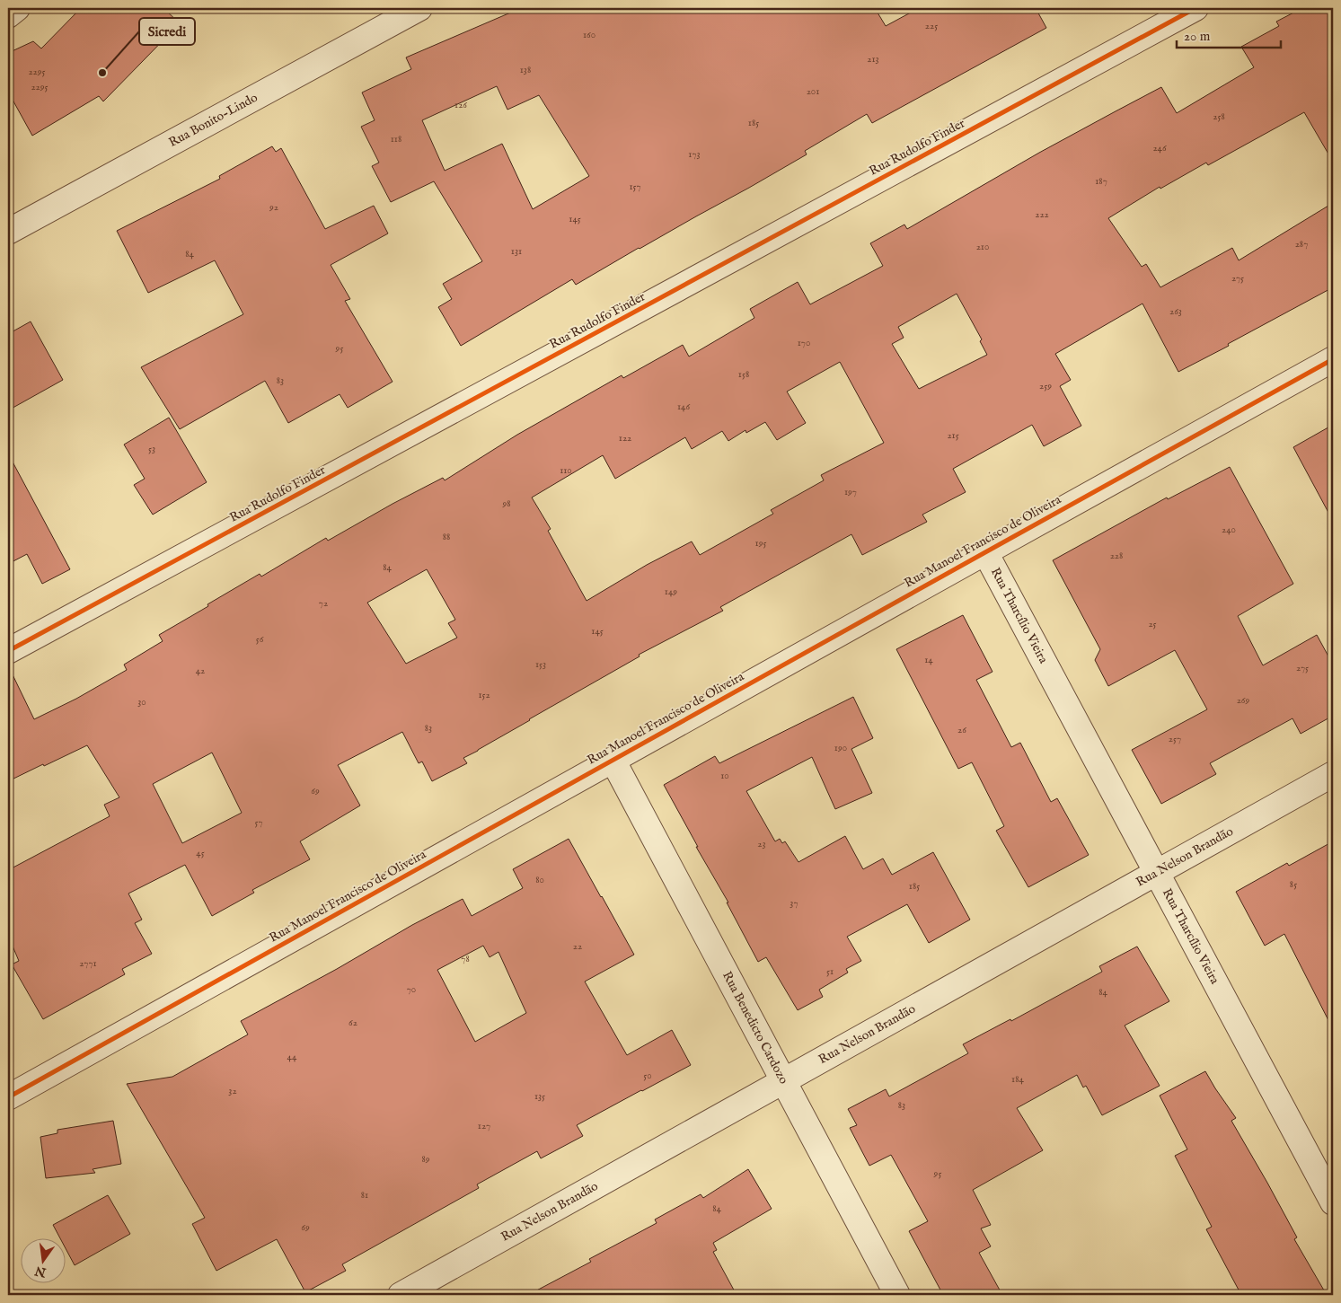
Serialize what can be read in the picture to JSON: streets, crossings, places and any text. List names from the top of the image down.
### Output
{
  "streets": {
    "street": [
      "Rua Bonito-Lindo",
      "Rua Rudolfo Finder",
      "Rua Manoel Francisco de Oliveira",
      "Rua Tharcílio Vieira",
      "Rua Nelson Brandão",
      "Rua Benedicto Cardozo"
    ]
  },
  "crossings": [
    ["Rua Manoel Francisco de Oliveira", "Rua Tharcílio Vieira"],
    ["Rua Manoel Francisco de Oliveira", "Rua Benedicto Cardozo"],
    ["Rua Tharcílio Vieira", "Rua Nelson Brandão"],
    ["Rua Nelson Brandão", "Rua Benedicto Cardozo"]
  ],
  "places": ["Sicredi"],
  "house_numbers": [
    "225",
    "160",
    "213",
    "138",
    "2295",
    "2295",
    "201",
    "126",
    "258",
    "185",
    "118",
    "246",
    "173",
    "187",
    "157",
    "92",
    "222",
    "145",
    "287",
    "210",
    "131",
    "84",
    "275",
    "263",
    "170",
    "95",
    "158",
    "83",
    "259",
    "146",
    "215",
    "122",
    "53",
    "110",
    "197",
    "98",
    "240",
    "88",
    "195",
    "228",
    "84",
    "149",
    "72",
    "25",
    "145",
    "56",
    "14",
    "153",
    "275",
    "42",
    "152",
    "269",
    "30",
    "83",
    "26",
    "257",
    "190",
    "10",
    "69",
    "57",
    "23",
    "45",
    "80",
    "85",
    "185",
    "37",
    "22",
    "78",
    "2771",
    "51",
    "70",
    "84",
    "62",
    "44",
    "50",
    "184",
    "32",
    "135",
    "83",
    "127",
    "89",
    "95",
    "81",
    "84",
    "69"
  ],
  "scale_bar": "20 m",
  "north": "bottom"
}
